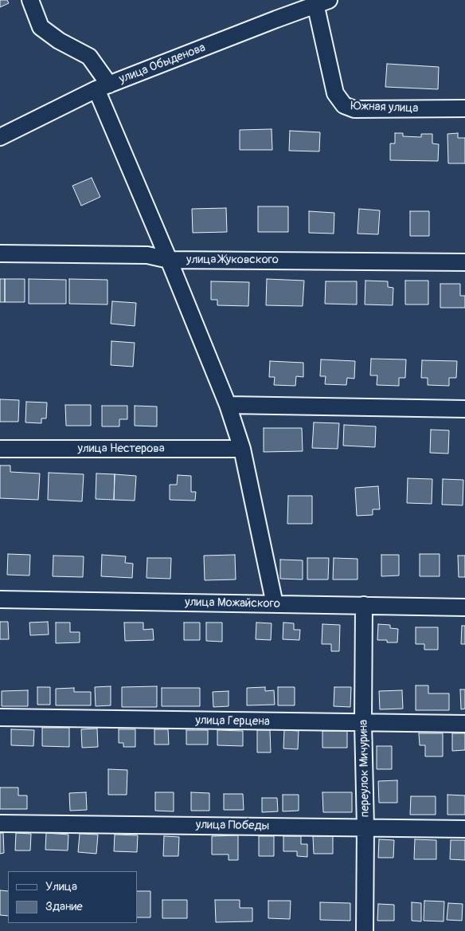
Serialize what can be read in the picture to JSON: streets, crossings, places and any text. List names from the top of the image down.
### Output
{
  "streets": {
    "street": [
      "улица Обыденова",
      "Южная улица",
      "улица Жуковского",
      "улица Нестерова",
      "улица Можайского",
      "улица Герцена",
      "переулок Мичурина",
      "улица Победы"
    ]
  },
  "crossings": [
    ["улица Обыденова", "Южная улица"],
    ["улица Можайского", "переулок Мичурина"],
    ["улица Герцена", "переулок Мичурина"],
    ["переулок Мичурина", "улица Победы"]
  ],
  "legend": ["Улица", "Здание"]
}
